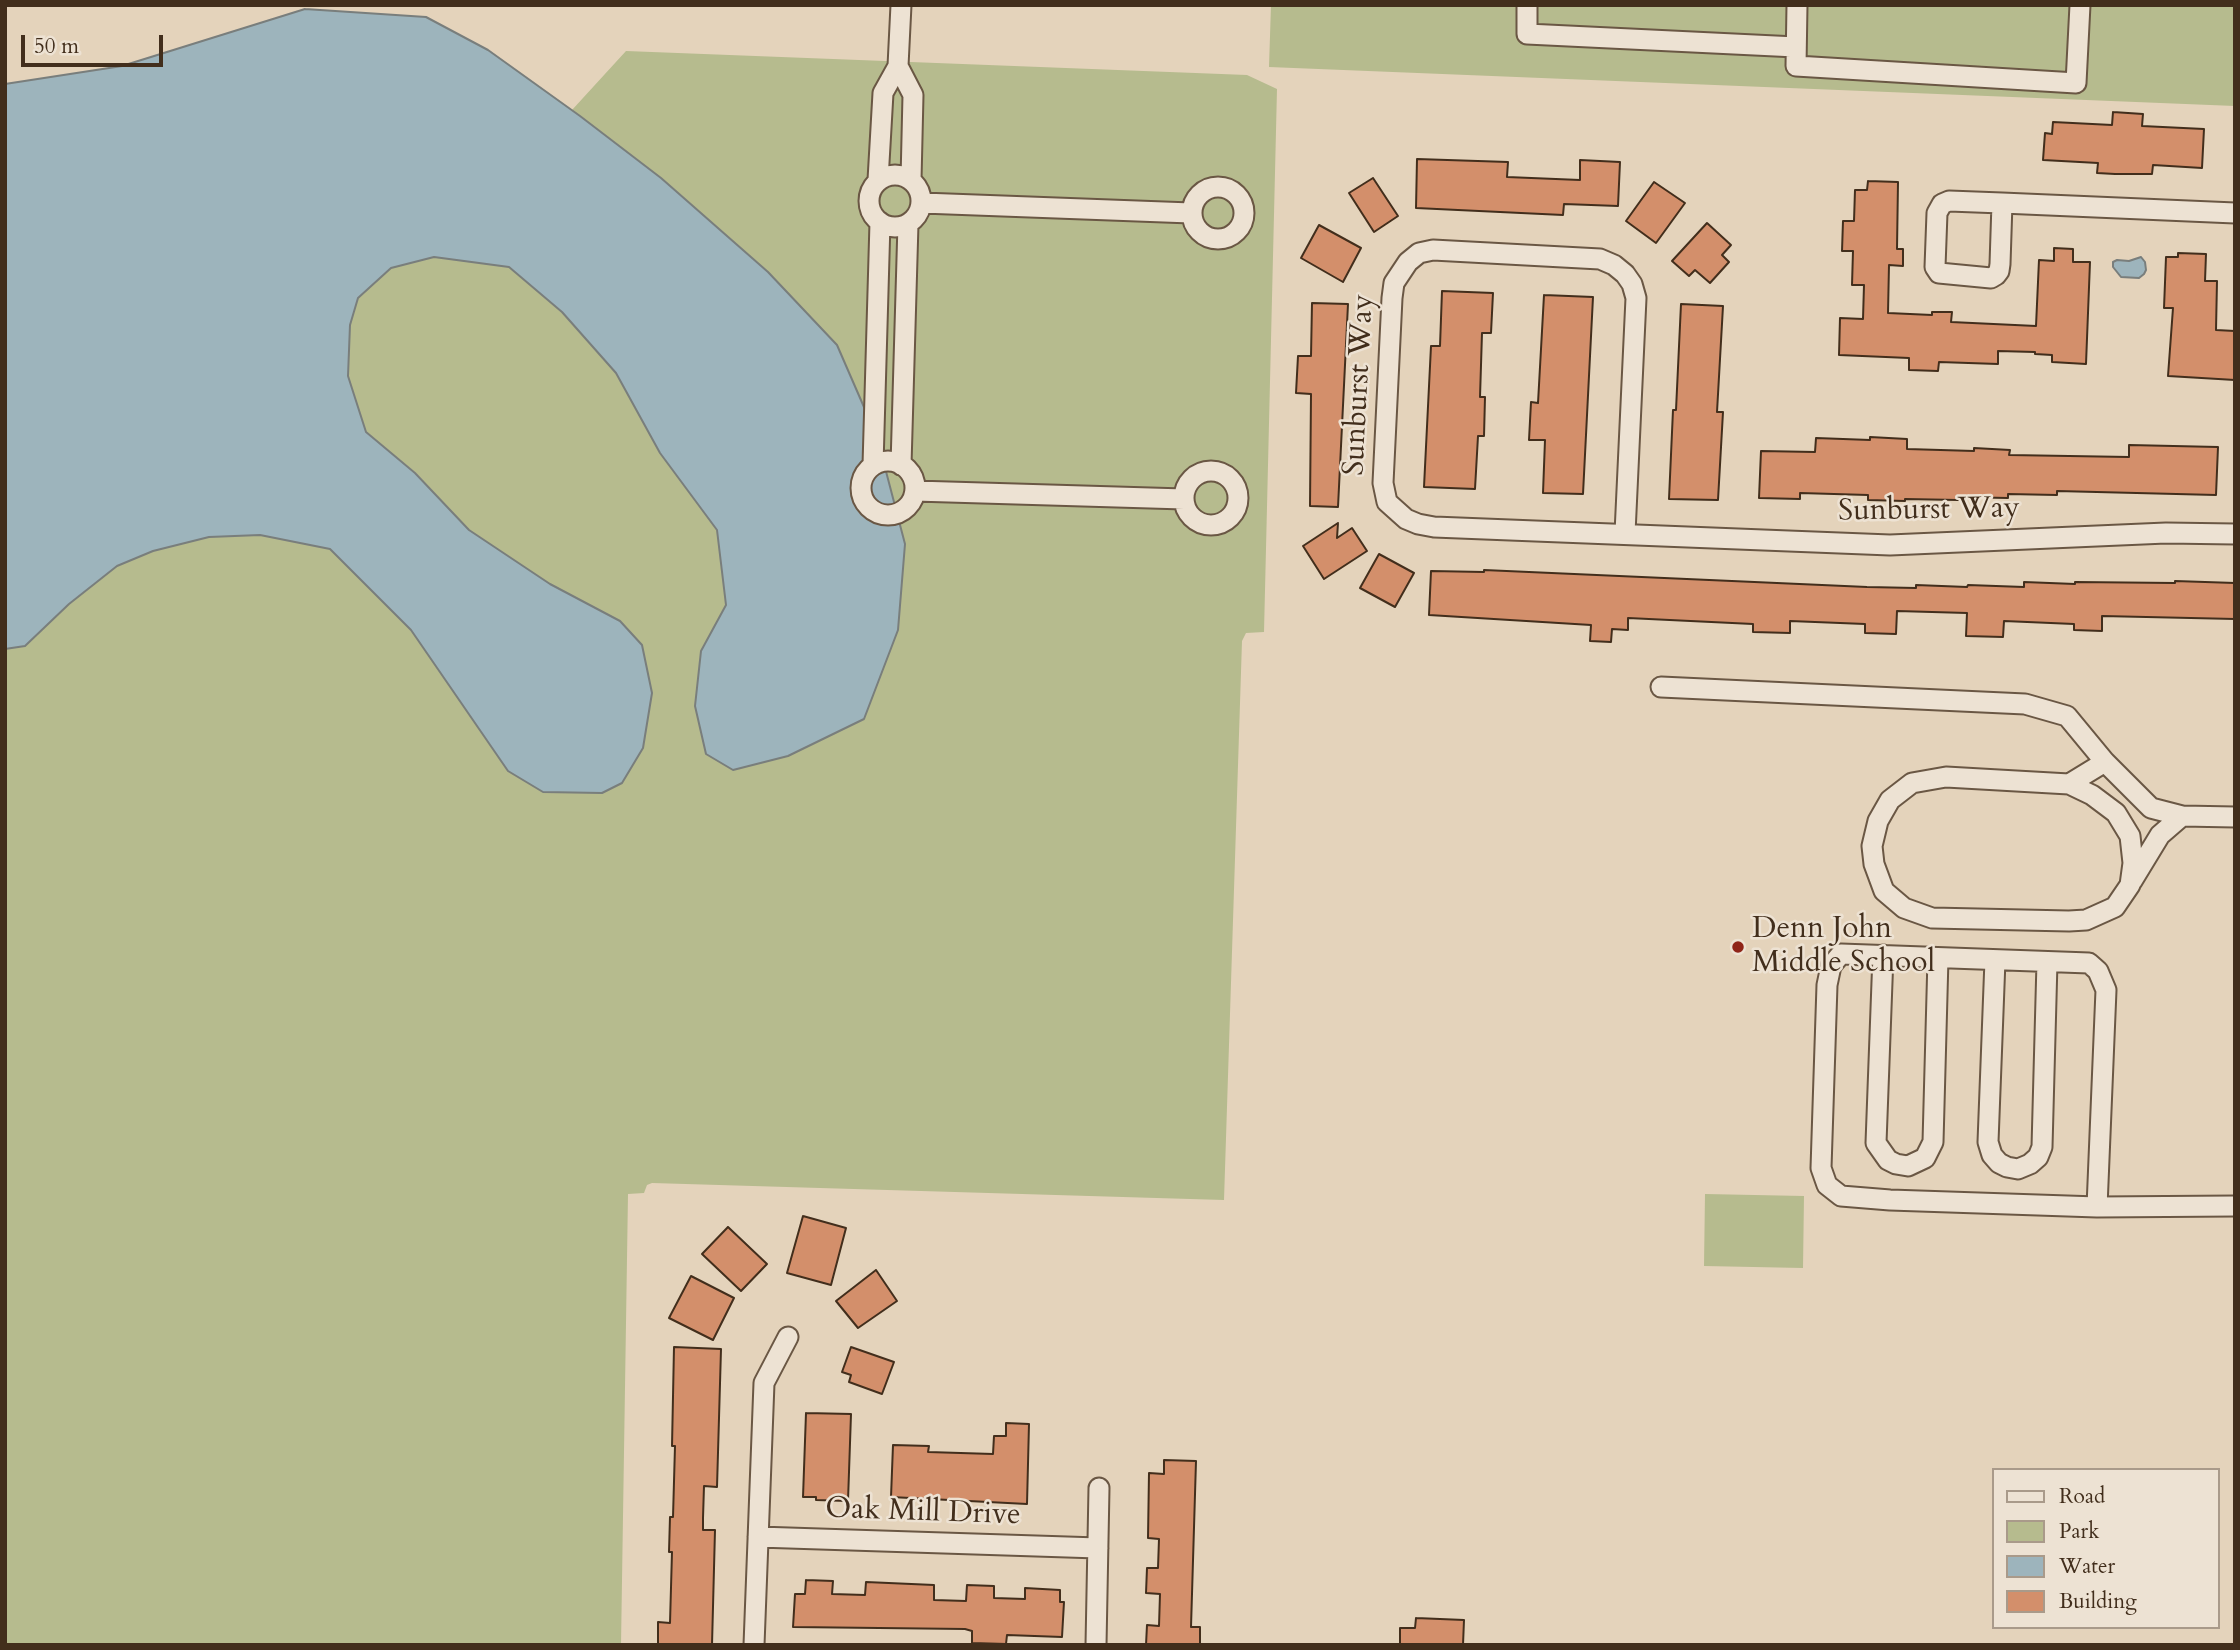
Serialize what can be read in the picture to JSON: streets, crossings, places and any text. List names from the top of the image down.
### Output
{
  "streets": {
    "street": ["Sunburst Way", "Oak Mill Drive"]
  },
  "places": ["Denn John Middle School"],
  "legend": [
    "Road",
    "Park",
    "Water",
    "Building"
  ],
  "scale_bar": "50 m"
}
